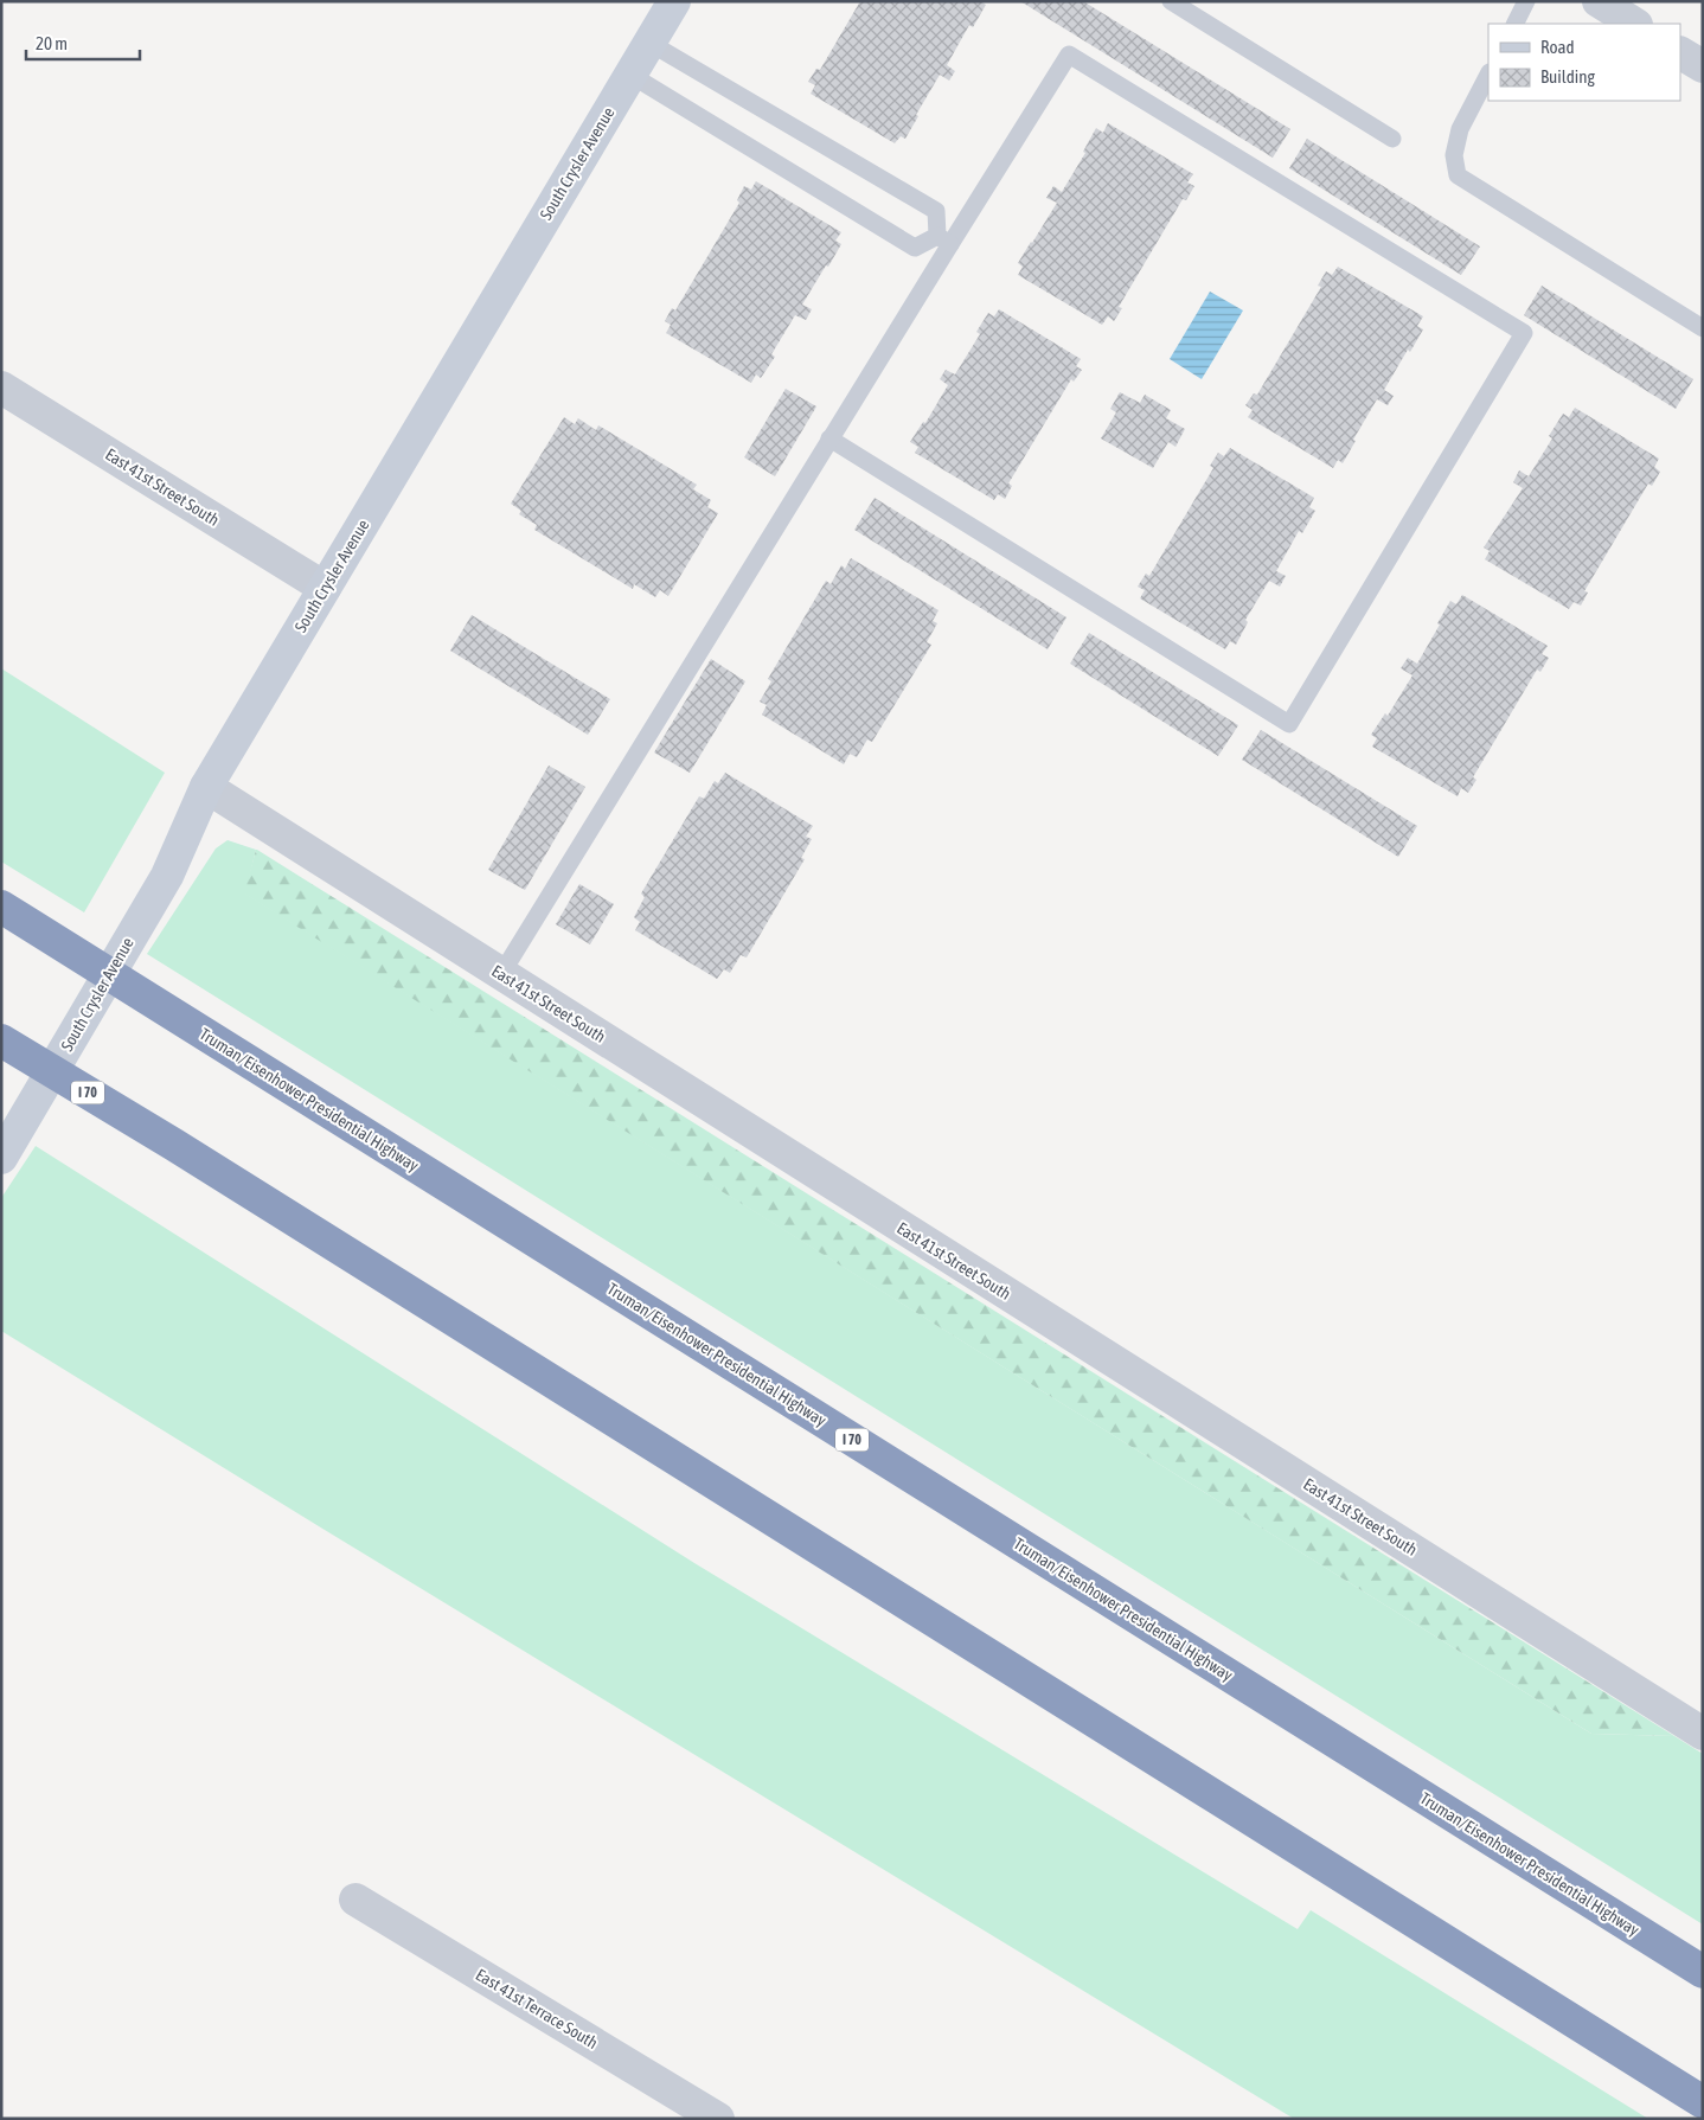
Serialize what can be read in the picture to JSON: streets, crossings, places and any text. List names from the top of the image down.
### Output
{
  "streets": {
    "highway": ["I 70", "Truman/Eisenhower Presidential Highway"],
    "main road": ["South Crysler Avenue"],
    "street": ["East 41st Street South", "East 41st Terrace South"]
  },
  "crossings": [
    ["South Crysler Avenue", "East 41st Street South"]
  ],
  "legend": ["Road", "Building"],
  "scale_bar": "20 m"
}
